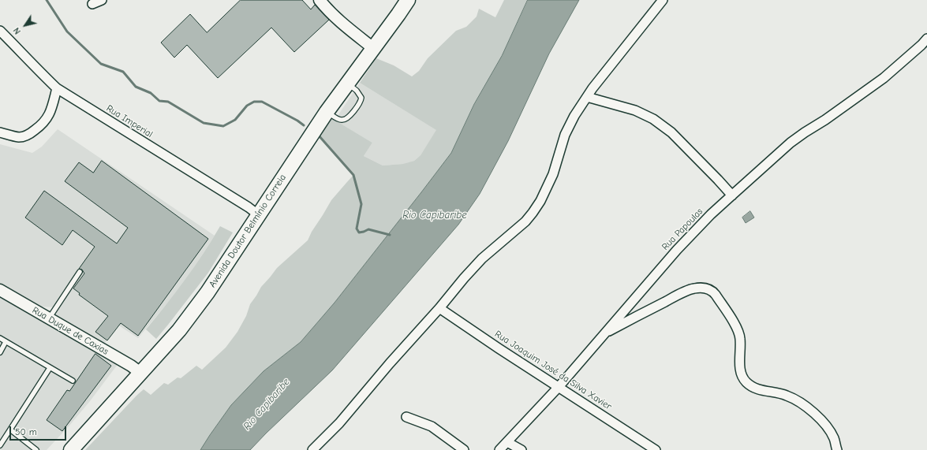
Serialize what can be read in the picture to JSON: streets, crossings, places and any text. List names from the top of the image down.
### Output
{
  "streets": {
    "main road": ["Avenida Doutor Belmínio Correia"],
    "street": [
      "Rua Imperial",
      "Rua Papoulas",
      "Rua Duque de Caxias",
      "Rua Joaquim José da Silva Xavier"
    ]
  },
  "crossings": [
    ["Rua Imperial", "Avenida Doutor Belmínio Correia"],
    ["Rua Papoulas", "Rua Joaquim José da Silva Xavier"],
    ["Avenida Doutor Belmínio Correia", "Rua Duque de Caxias"]
  ],
  "water": ["Rio Capibaribe"],
  "scale_bar": "50 m",
  "north": "bottom left"
}
